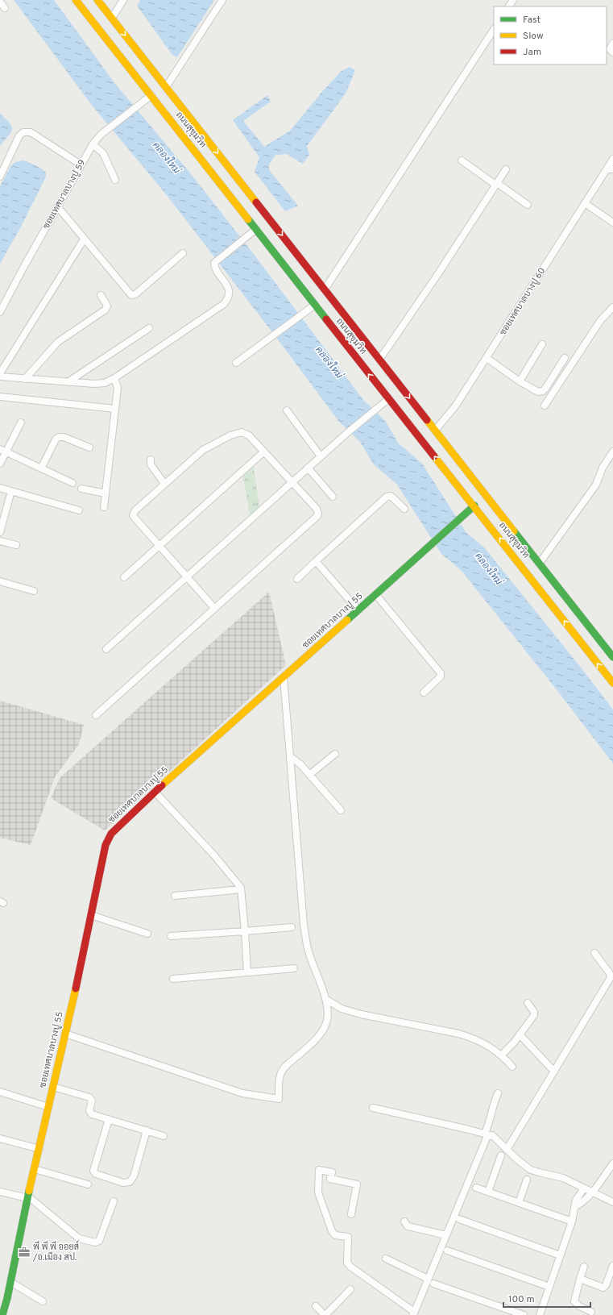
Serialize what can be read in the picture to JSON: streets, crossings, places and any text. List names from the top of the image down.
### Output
{
  "streets": {
    "main road": ["ถนนสุขุมวิท", "ซอยเทศบาลบางปู 55"],
    "street": ["ซอยเทศบาลบางปู 59", "ซอยเทศบาลบางปู 60"]
  },
  "crossings": [
    ["ถนนสุขุมวิท", "ซอยเทศบาลบางปู 59"],
    ["ถนนสุขุมวิท", "ซอยเทศบาลบางปู 60"],
    ["ถนนสุขุมวิท", "ซอยเทศบาลบางปู 55"]
  ],
  "water": ["คลองใหม่"],
  "places": {
    "office": ["พี พี พี ออยส์ /อ.เมือง สป."]
  },
  "legend": ["Fast", "Slow", "Jam"],
  "scale_bar": "100 m"
}
